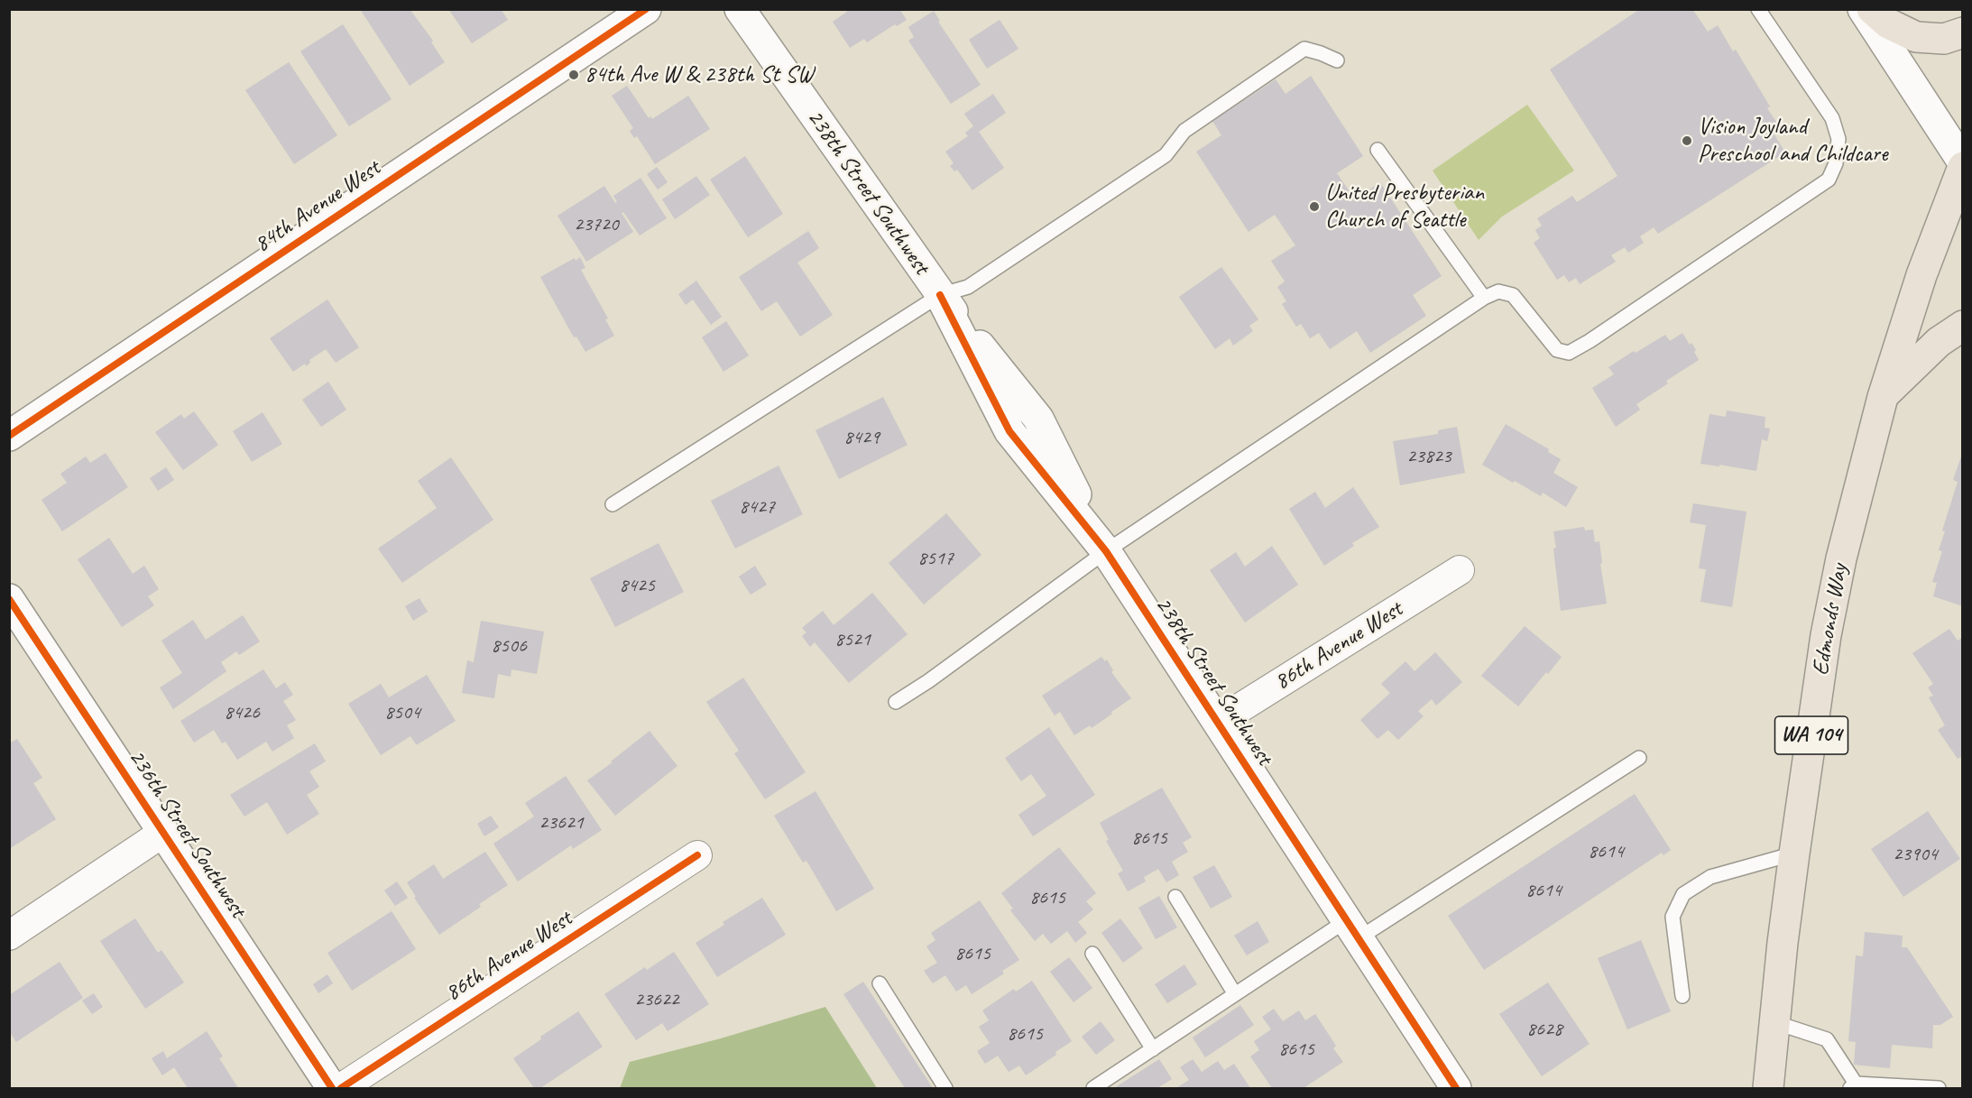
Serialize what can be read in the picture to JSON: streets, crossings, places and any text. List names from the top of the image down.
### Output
{
  "streets": {
    "main road": ["Edmonds Way", "WA 104"],
    "street": [
      "238th Street Southwest",
      "84th Avenue West",
      "86th Avenue West",
      "236th Street Southwest"
    ]
  },
  "crossings": [
    ["238th Street Southwest", "86th Avenue West"]
  ],
  "places": ["84th Ave W & 238th St SW", "Vision Joyland Preschool and Childcare", "United Presbyterian Church of Seattle"],
  "house_numbers": [
    "23720",
    "8429",
    "23823",
    "8427",
    "8517",
    "8425",
    "8521",
    "8506",
    "8426",
    "8504",
    "23621",
    "8615",
    "8614",
    "23904",
    "8614",
    "8615",
    "8615",
    "23622",
    "8628",
    "8615",
    "8615"
  ]
}
